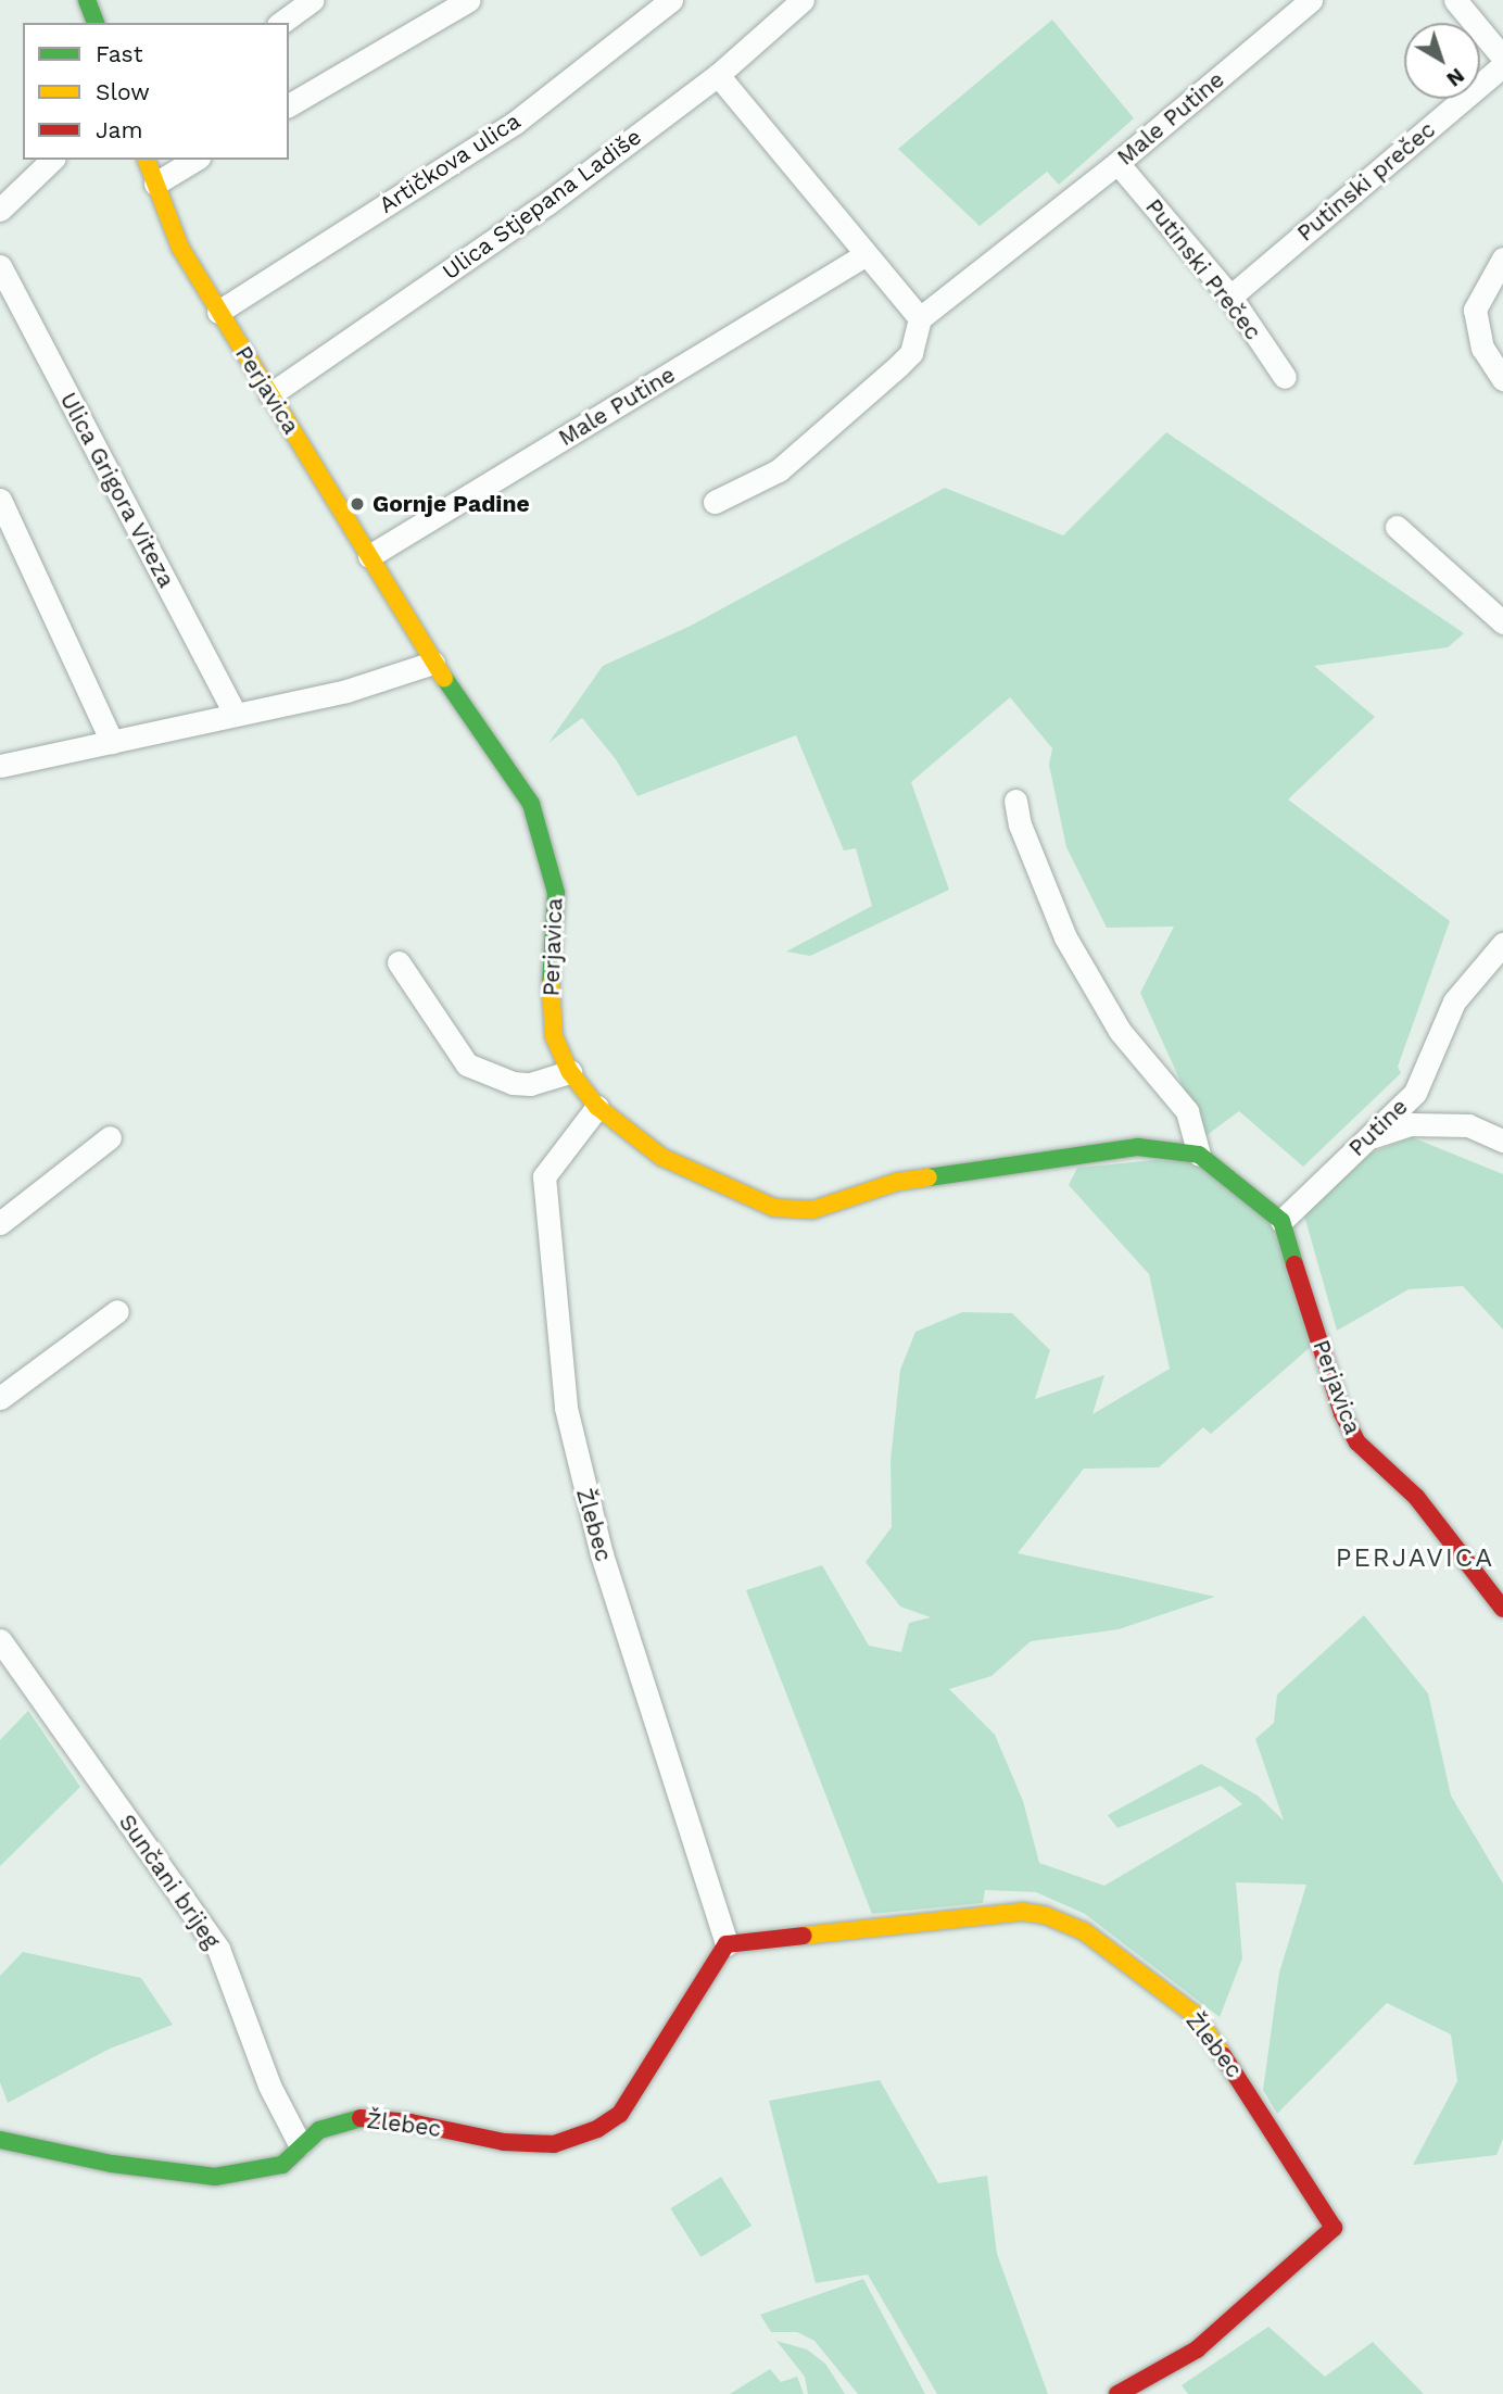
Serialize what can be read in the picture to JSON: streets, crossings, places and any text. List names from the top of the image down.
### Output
{
  "streets": {
    "street": [
      "Male Putine",
      "Artičkova ulica",
      "Putinski prečec",
      "Ulica Stjepana Ladiše",
      "Putinski Prečec",
      "Perjavica",
      "Ulica Grigora Viteza",
      "Putine",
      "Žlebec",
      "Sunčani brijeg"
    ]
  },
  "crossings": [
    ["Male Putine", "Putinski Prečec"],
    ["Male Putine", "Perjavica"],
    ["Artičkova ulica", "Perjavica"],
    ["Putinski prečec", "Putinski Prečec"],
    ["Ulica Stjepana Ladiše", "Perjavica"],
    ["Perjavica", "Putine"],
    ["Perjavica", "Žlebec"],
    ["Žlebec", "Sunčani brijeg"]
  ],
  "districts": ["PERJAVICA"],
  "places": ["Gornje Padine"],
  "legend": ["Fast", "Slow", "Jam"],
  "north": "bottom right"
}
